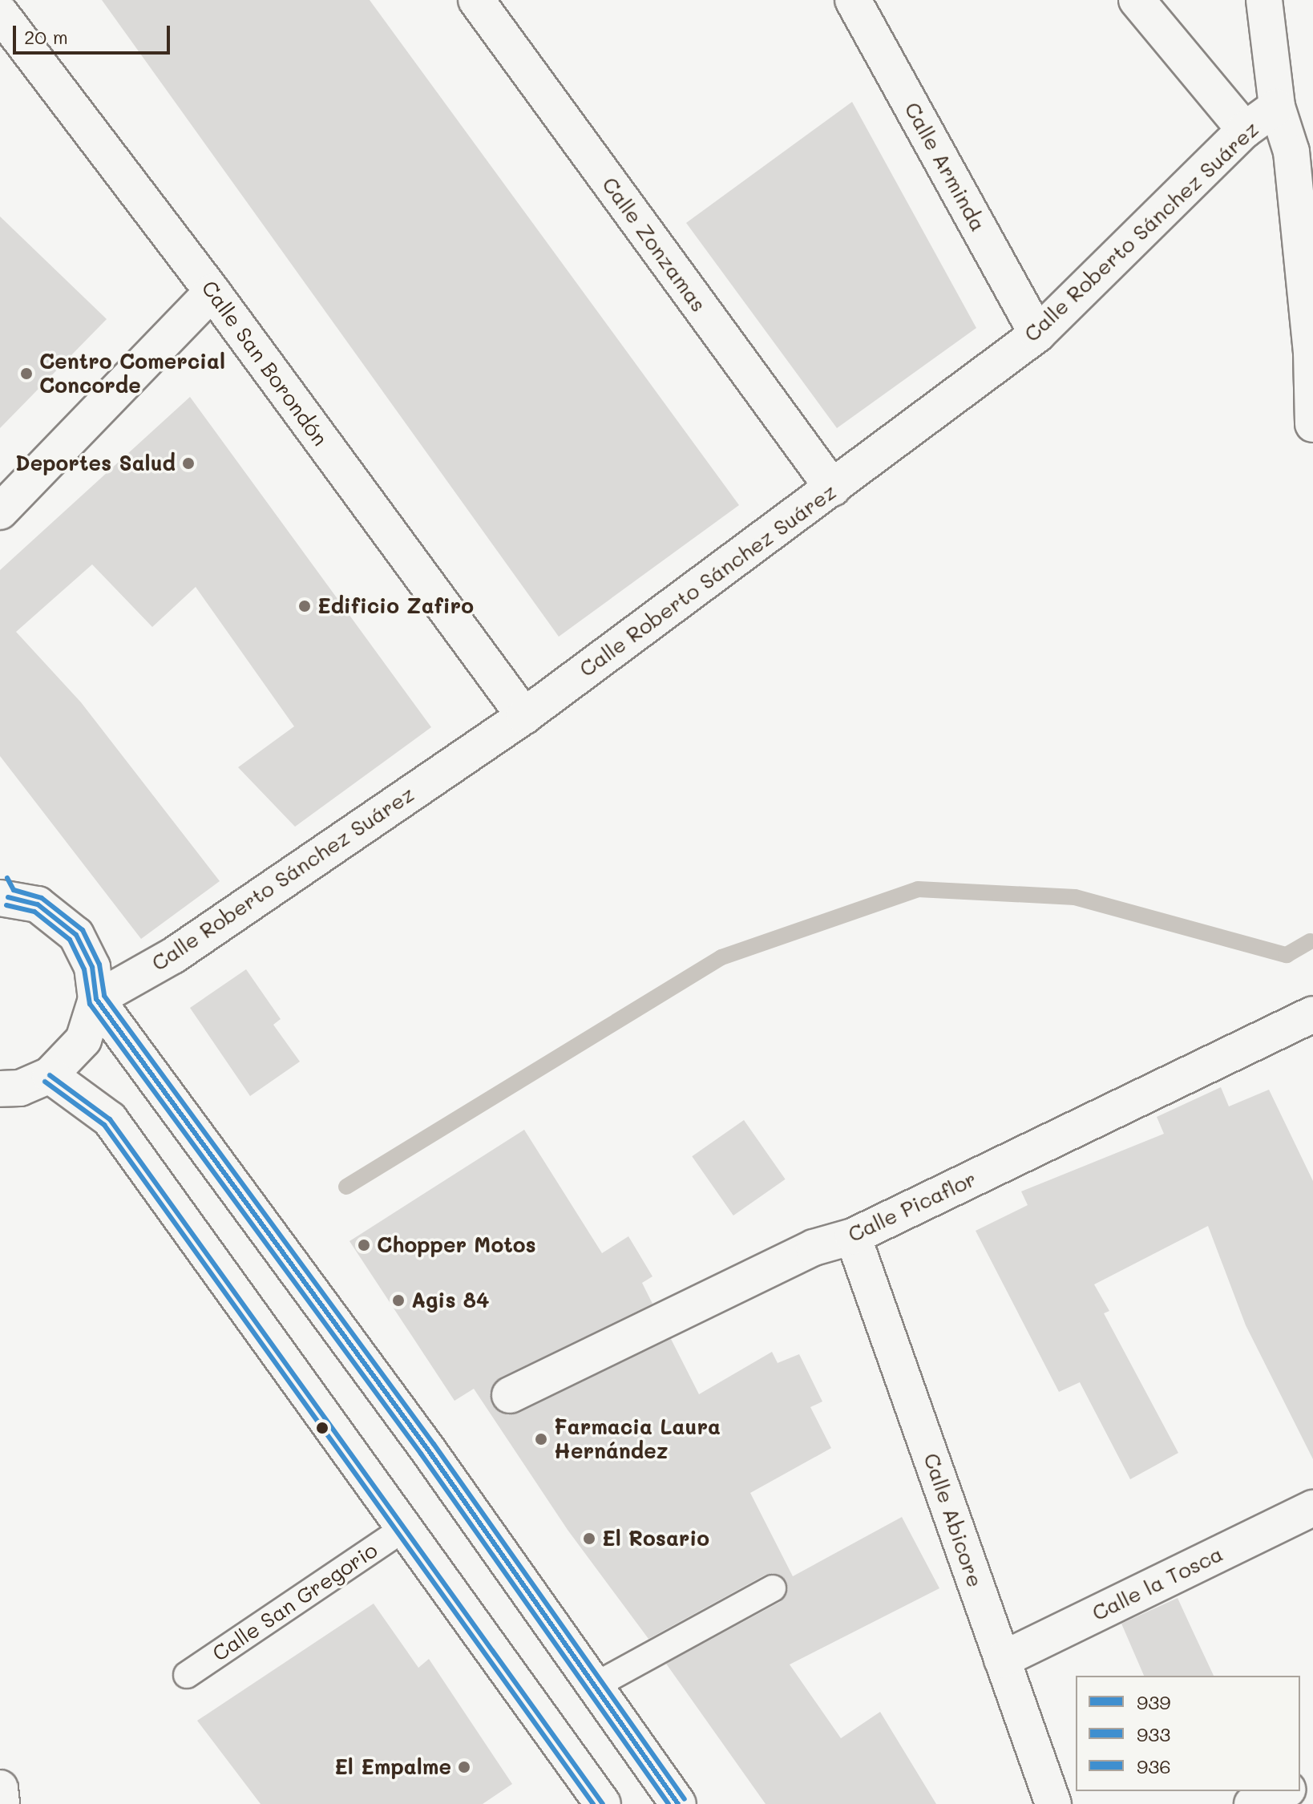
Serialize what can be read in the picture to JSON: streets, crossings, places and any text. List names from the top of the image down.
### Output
{
  "streets": {
    "street": [
      "Calle Arminda",
      "Calle Roberto Sánchez Suárez",
      "Calle Zonzamas",
      "Calle San Borondón",
      "Calle Picaflor",
      "Calle Abicore",
      "Calle la Tosca"
    ],
    "lane": ["Calle San Gregorio"]
  },
  "crossings": [
    ["Calle Arminda", "Calle Roberto Sánchez Suárez"],
    ["Calle Roberto Sánchez Suárez", "Calle Zonzamas"],
    ["Calle Roberto Sánchez Suárez", "Calle San Borondón"],
    ["Calle Picaflor", "Calle Abicore"],
    ["Calle Abicore", "Calle la Tosca"]
  ],
  "places": [
    "Centro Comercial Concorde",
    "Deportes Salud",
    "Edificio Zafiro",
    "Chopper Motos",
    "Agis 84",
    "Farmacia Laura Hernández",
    "El Rosario",
    "El Empalme"
  ],
  "lines": ["transit line 936", "transit line 939", "transit line 933"],
  "legend": ["939", "933", "936"],
  "scale_bar": "20 m"
}
